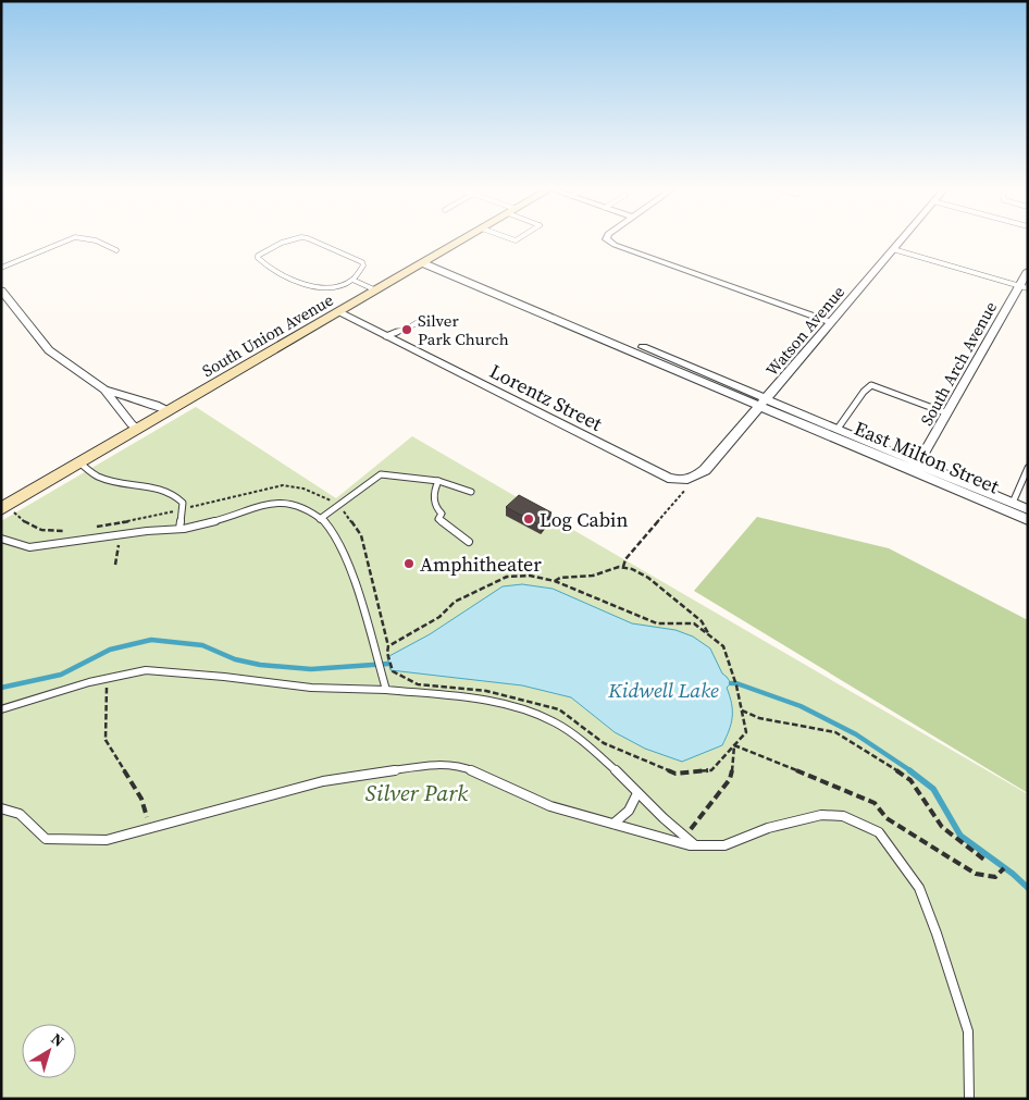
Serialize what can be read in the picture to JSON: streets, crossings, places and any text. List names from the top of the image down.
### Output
{
  "streets": {
    "main road": ["South Union Avenue"],
    "street": [
      "Watson Avenue",
      "South Arch Avenue",
      "Lorentz Street",
      "East Milton Street"
    ]
  },
  "crossings": [
    ["Watson Avenue", "Lorentz Street"],
    ["Watson Avenue", "East Milton Street"],
    ["South Union Avenue", "Lorentz Street"],
    ["South Union Avenue", "East Milton Street"],
    ["South Arch Avenue", "East Milton Street"]
  ],
  "water": ["Kidwell Lake"],
  "parks": ["Silver Park"],
  "places": ["Silver Park Church", "Log Cabin", "Amphitheater"],
  "north": "top right"
}
